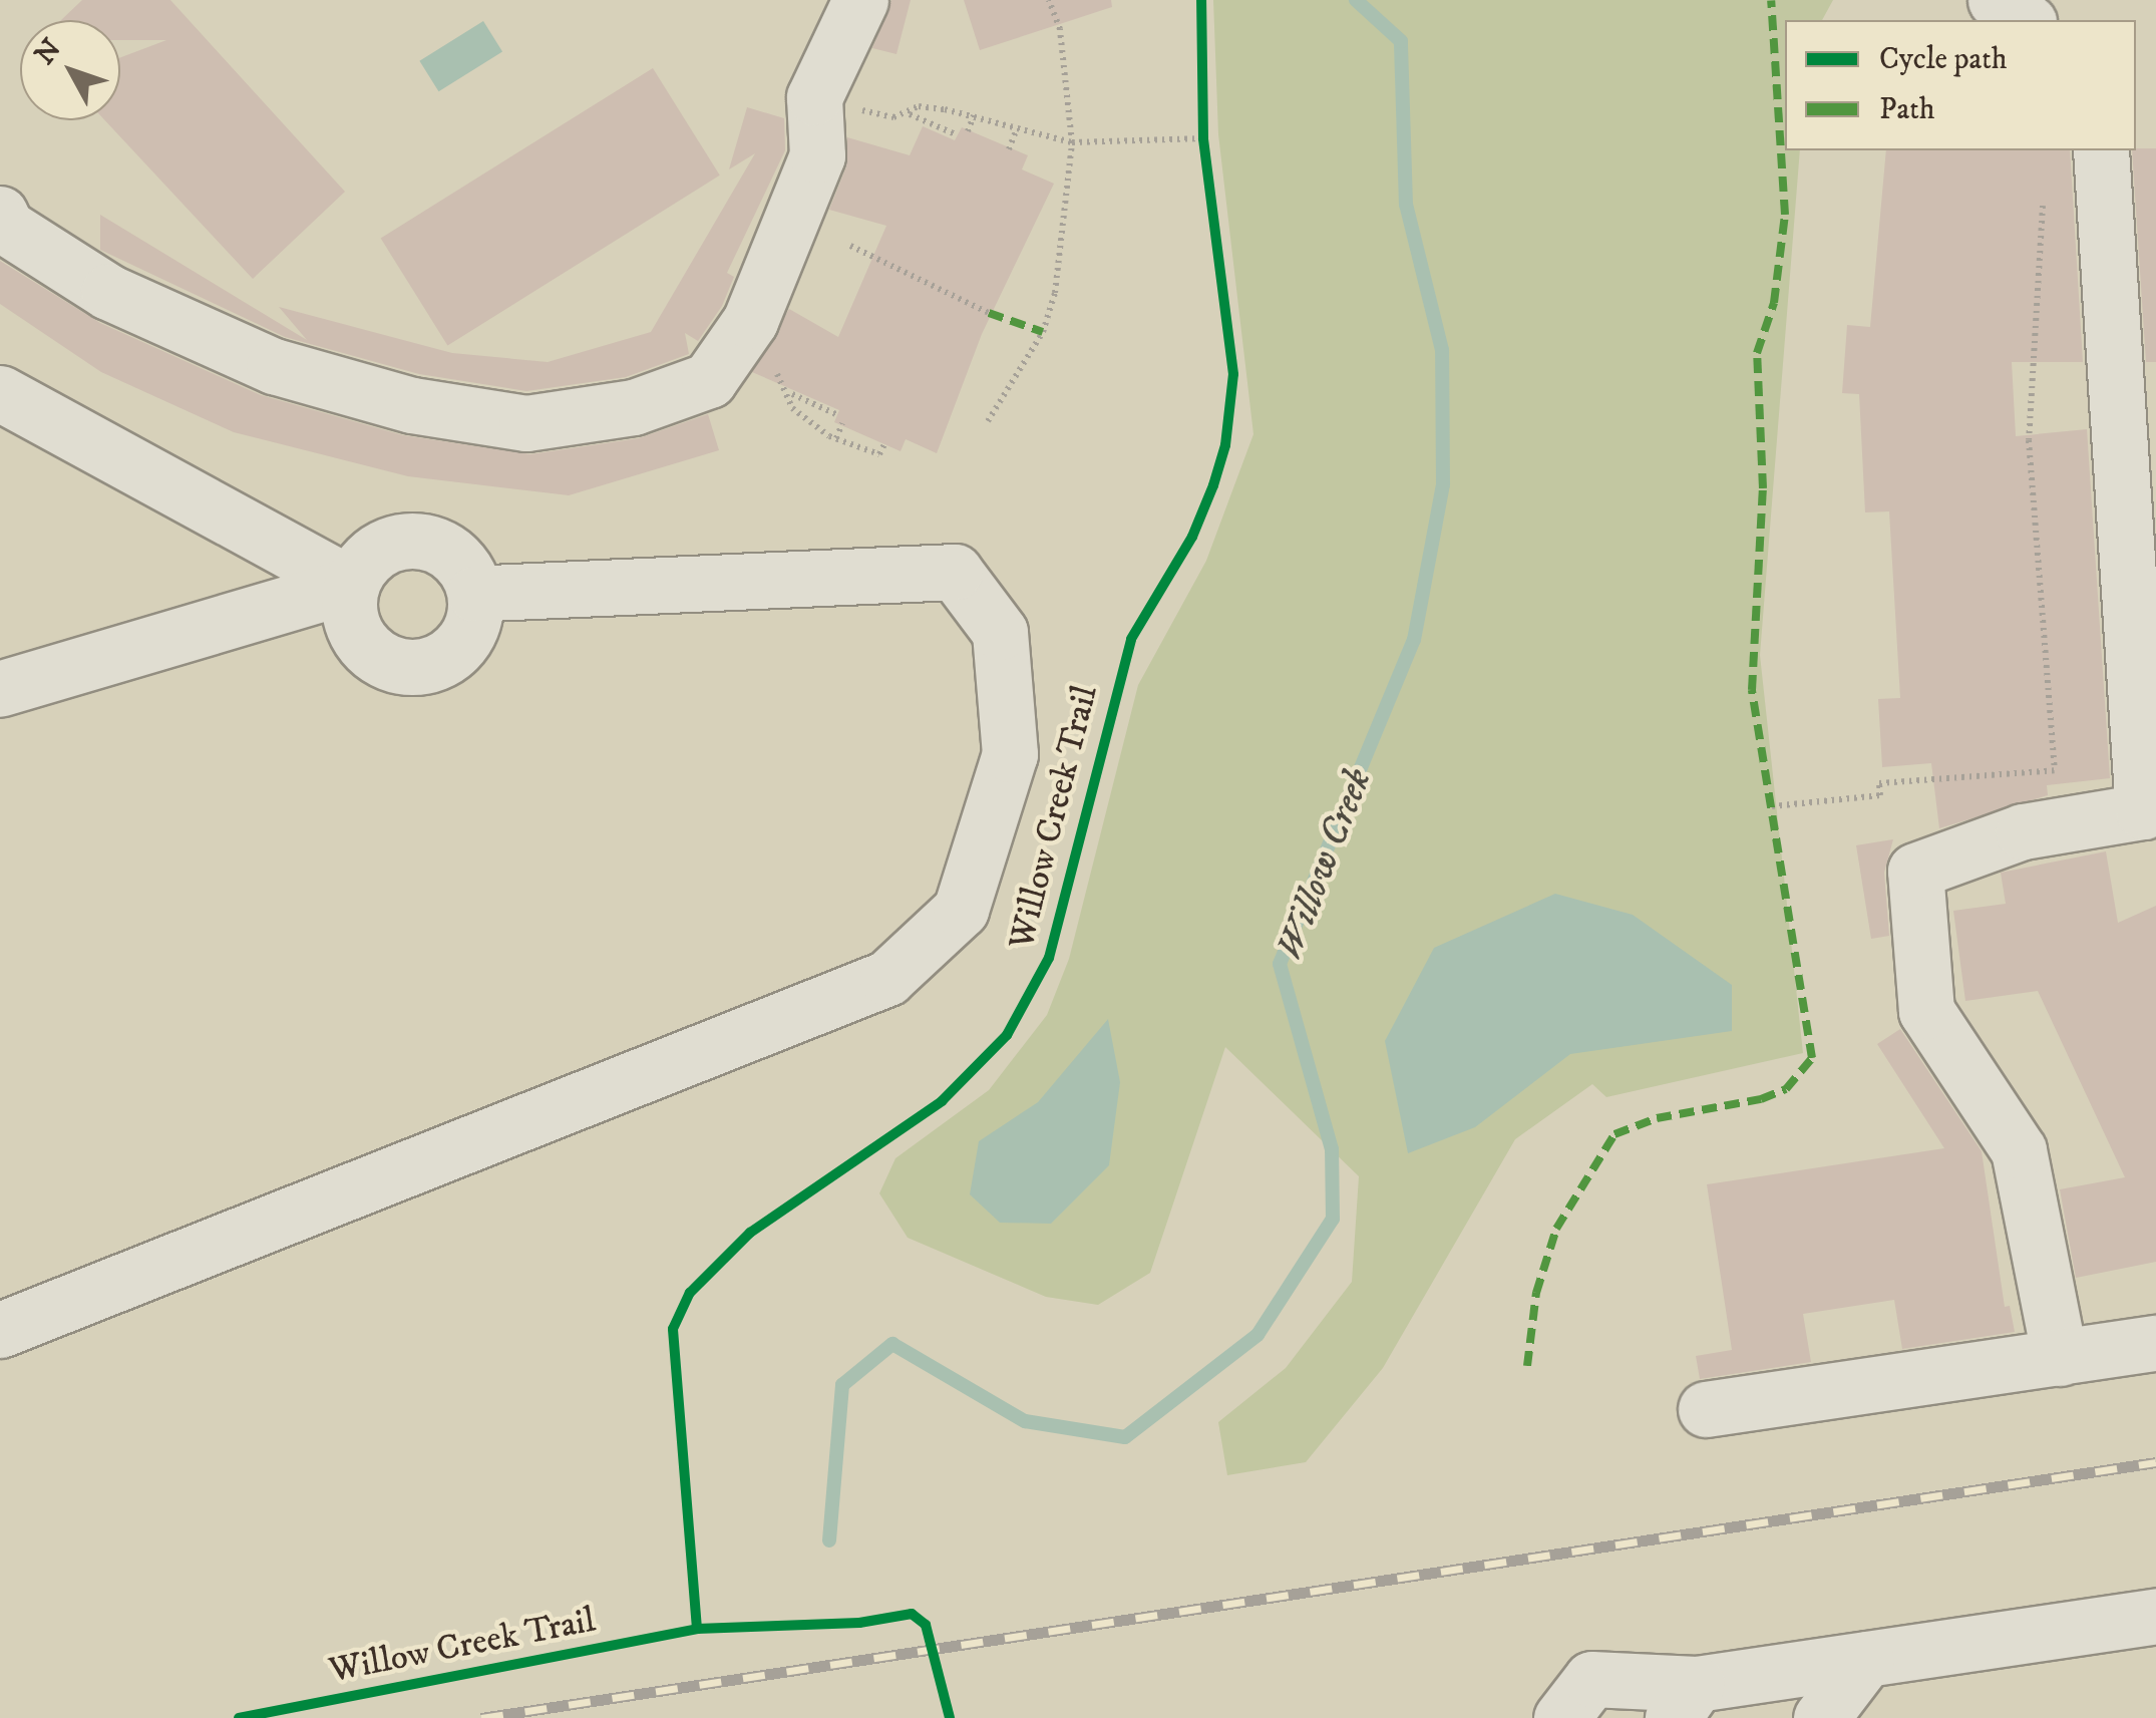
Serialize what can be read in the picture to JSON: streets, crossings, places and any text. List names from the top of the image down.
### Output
{
  "streets": {
    "cycle path": ["Willow Creek Trail"]
  },
  "water": ["Willow Creek"],
  "legend": ["Cycle path", "Path"],
  "north": "top left"
}
